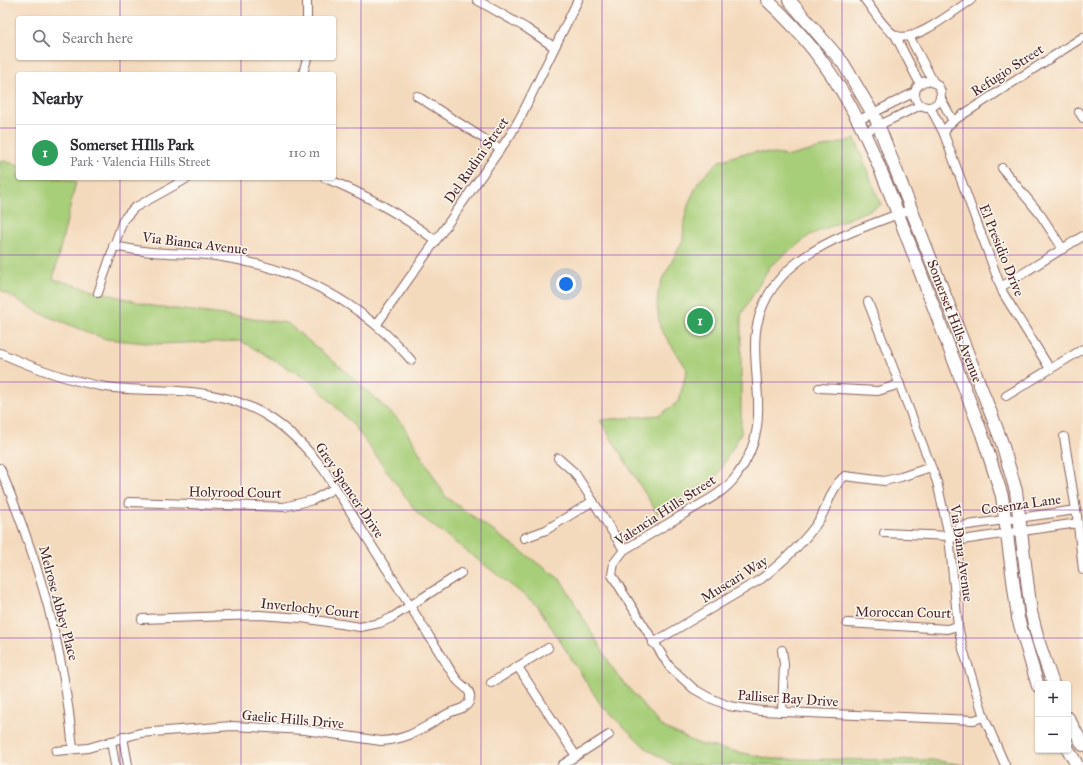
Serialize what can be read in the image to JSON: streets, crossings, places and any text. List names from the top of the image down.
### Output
{
  "streets": {
    "main road": ["Somerset Hills Avenue"],
    "street": [
      "Refugio Street",
      "Del Rudini Street",
      "Via Bianca Avenue",
      "El Presidio Drive",
      "Grey Spencer Drive",
      "Holyrood Court",
      "Cosenza Lane",
      "Valencia Hills Street",
      "Via Dana Avenue",
      "Muscari Way",
      "Melrose Abbey Place",
      "Inverlochy Court",
      "Moroccan Court",
      "Palliser Bay Drive",
      "Gaelic Hills Drive"
    ]
  },
  "crossings": [
    ["Refugio Street", "El Presidio Drive"],
    ["Del Rudini Street", "Via Bianca Avenue"],
    ["Somerset Hills Avenue", "Cosenza Lane"],
    ["Somerset Hills Avenue", "Valencia Hills Street"],
    ["Grey Spencer Drive", "Holyrood Court"],
    ["Grey Spencer Drive", "Inverlochy Court"],
    ["Grey Spencer Drive", "Gaelic Hills Drive"],
    ["Cosenza Lane", "Via Dana Avenue"],
    ["Valencia Hills Street", "Palliser Bay Drive"],
    ["Via Dana Avenue", "Muscari Way"],
    ["Via Dana Avenue", "Moroccan Court"],
    ["Via Dana Avenue", "Palliser Bay Drive"],
    ["Muscari Way", "Palliser Bay Drive"],
    ["Melrose Abbey Place", "Gaelic Hills Drive"]
  ],
  "page": {
    "search": "Search here",
    "heading": "Nearby",
    "list": [
      {
        "mark": "1",
        "name": "Somerset HIlls Park",
        "note": "Park · Valencia Hills Street",
        "value": "110 m"
      }
    ],
    "pins": "1",
    "map_buttons": ["+", "−"]
  }
}
